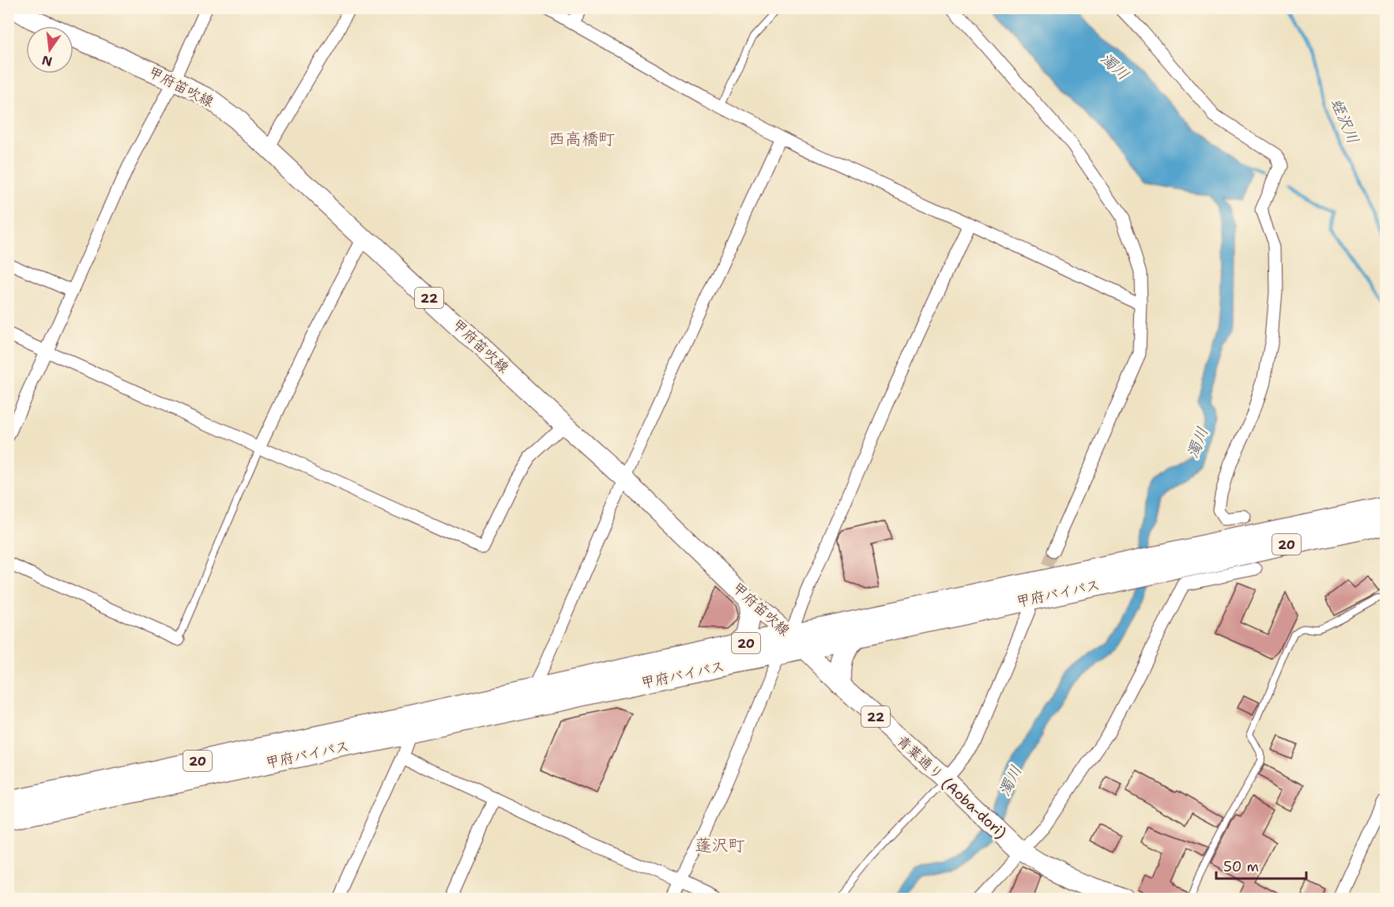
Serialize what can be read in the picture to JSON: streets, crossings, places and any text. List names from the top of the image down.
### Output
{
  "streets": {
    "highway": ["20", "甲府バイパス"],
    "main road": ["甲府笛吹線", "22", "青葉通り (Aoba-dori)"]
  },
  "crossings": [
    ["甲府笛吹線", "甲府バイパス"],
    ["甲府笛吹線", "青葉通り (Aoba-dori)"],
    ["22", "青葉通り (Aoba-dori)"],
    ["甲府バイパス", "青葉通り (Aoba-dori)"]
  ],
  "districts": ["西高橋町", "蓬沢町"],
  "water": ["濁川", "蛭沢川"],
  "scale_bar": "50 m",
  "north": "bottom"
}
